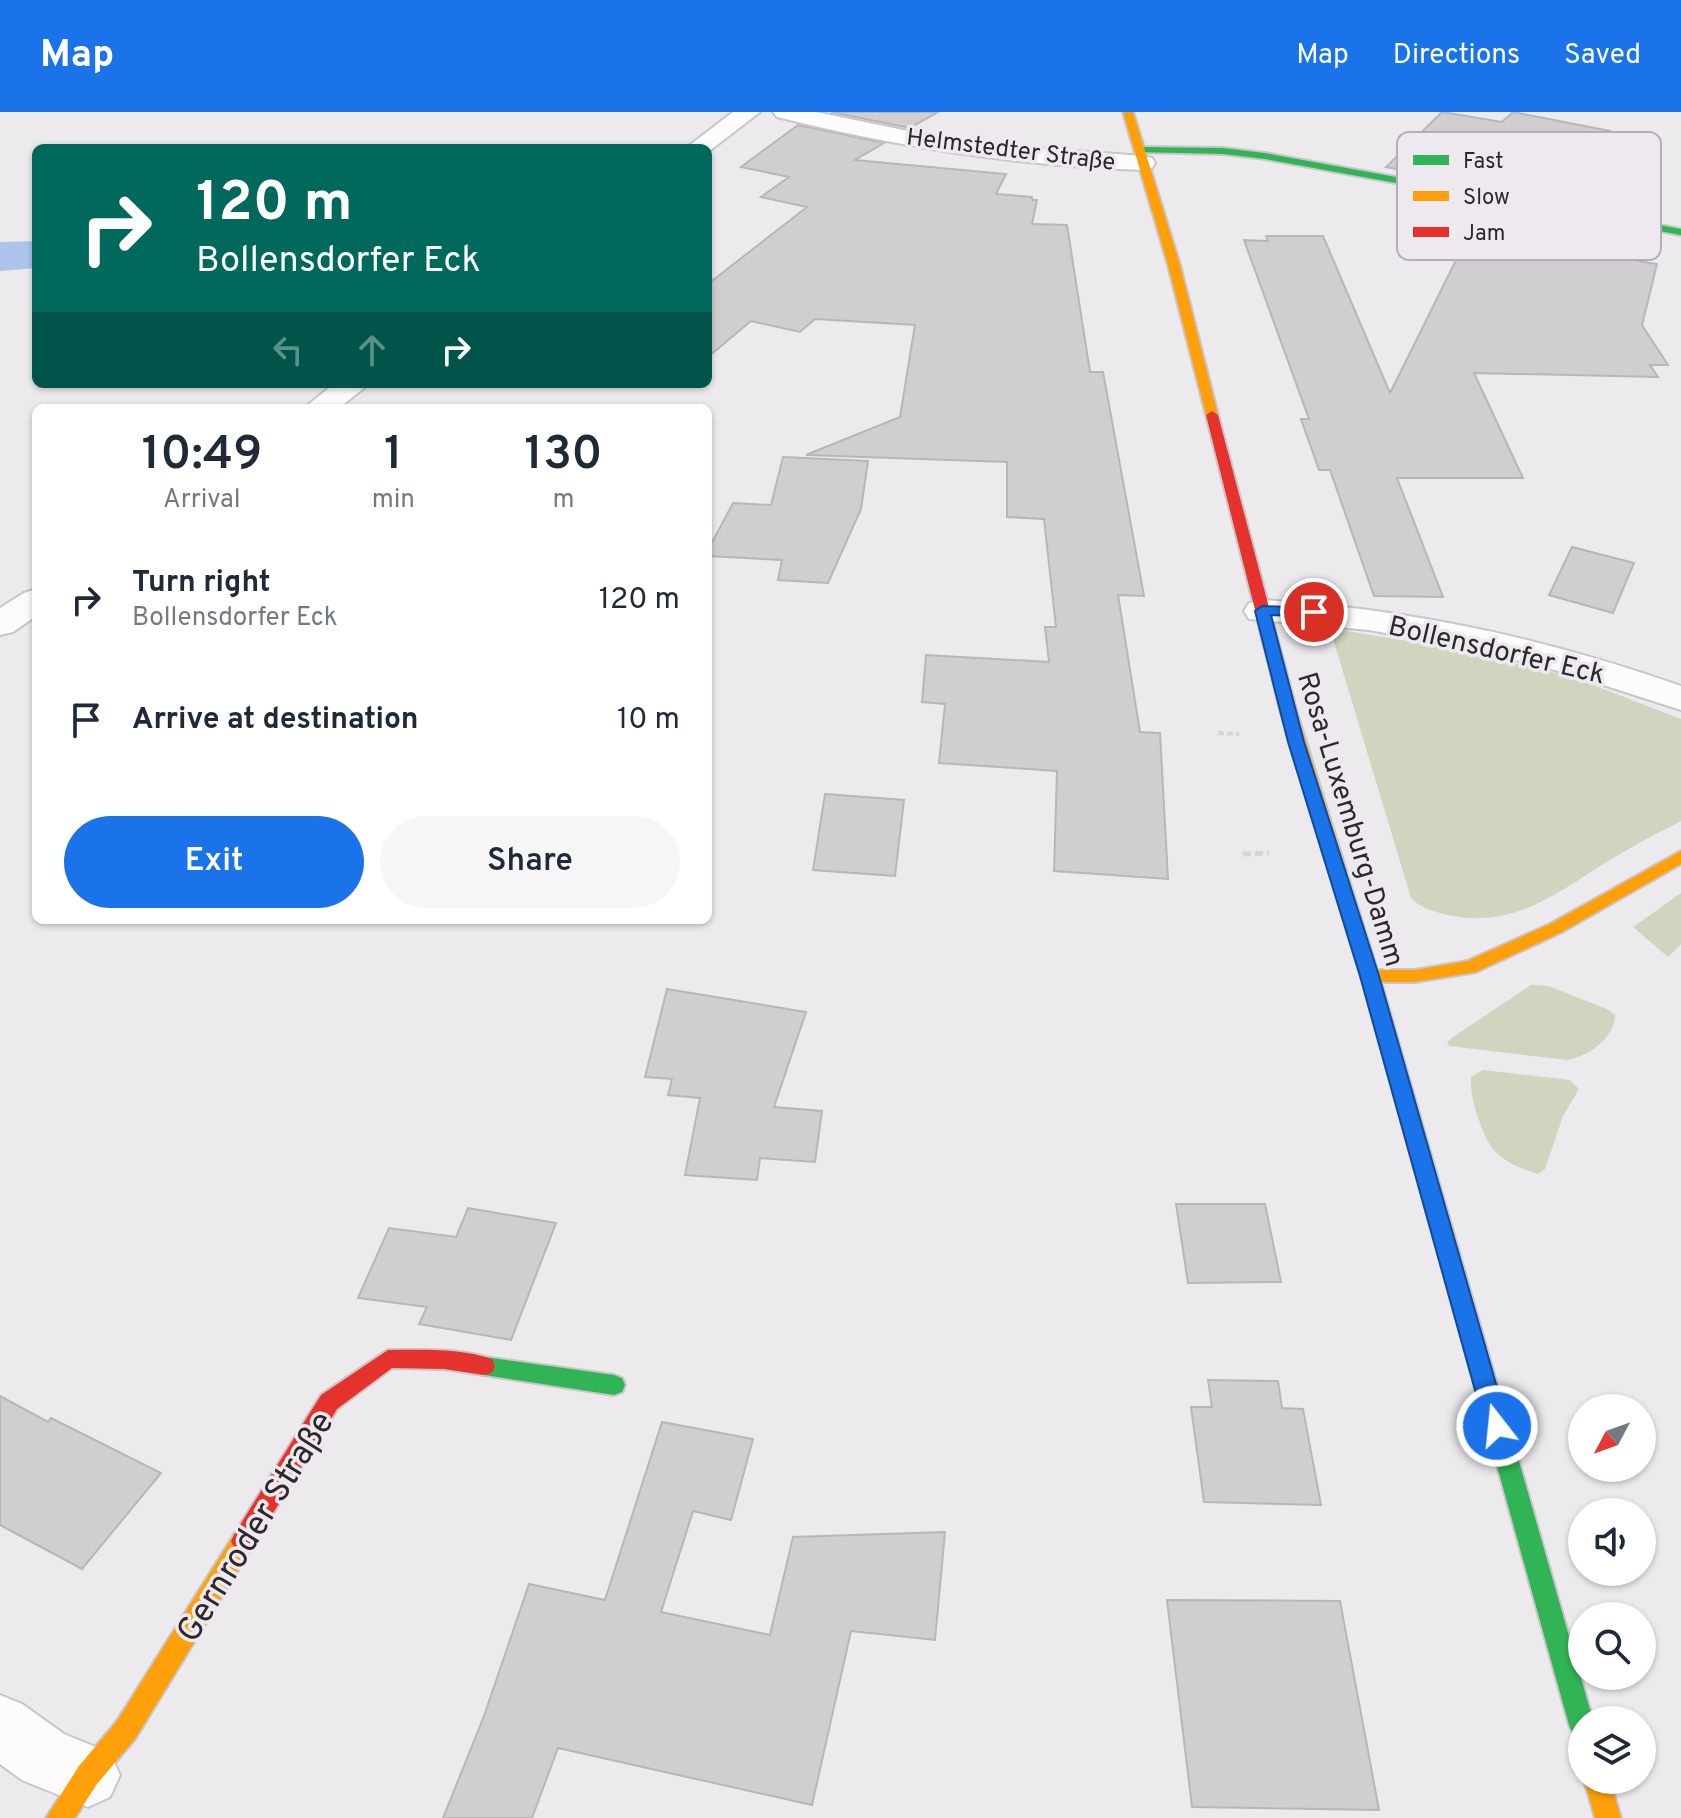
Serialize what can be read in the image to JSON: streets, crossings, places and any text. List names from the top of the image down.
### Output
{
  "streets": {
    "street": [
      "Helmstedter Straße",
      "Bollensdorfer Eck",
      "Rosa-Luxemburg-Damm",
      "Gernroder Straße"
    ]
  },
  "crossings": [
    ["Helmstedter Straße", "Rosa-Luxemburg-Damm"],
    ["Bollensdorfer Eck", "Rosa-Luxemburg-Damm"]
  ],
  "legend": ["Fast", "Slow", "Jam"],
  "north": "bottom left",
  "page": {
    "header": "Map",
    "nav": ["Map", "Directions", "Saved"],
    "turn": ["120 m", "Bollensdorfer Eck"],
    "eta": [
      "10:49",
      "Arrival",
      "1",
      "min",
      "130",
      "m"
    ],
    "list": [
      {
        "name": "Turn right",
        "note": "Bollensdorfer Eck",
        "value": "120 m"
      },
      {
        "name": "Arrive at destination",
        "value": "10 m"
      }
    ],
    "buttons": ["Exit", "Share"]
  }
}
